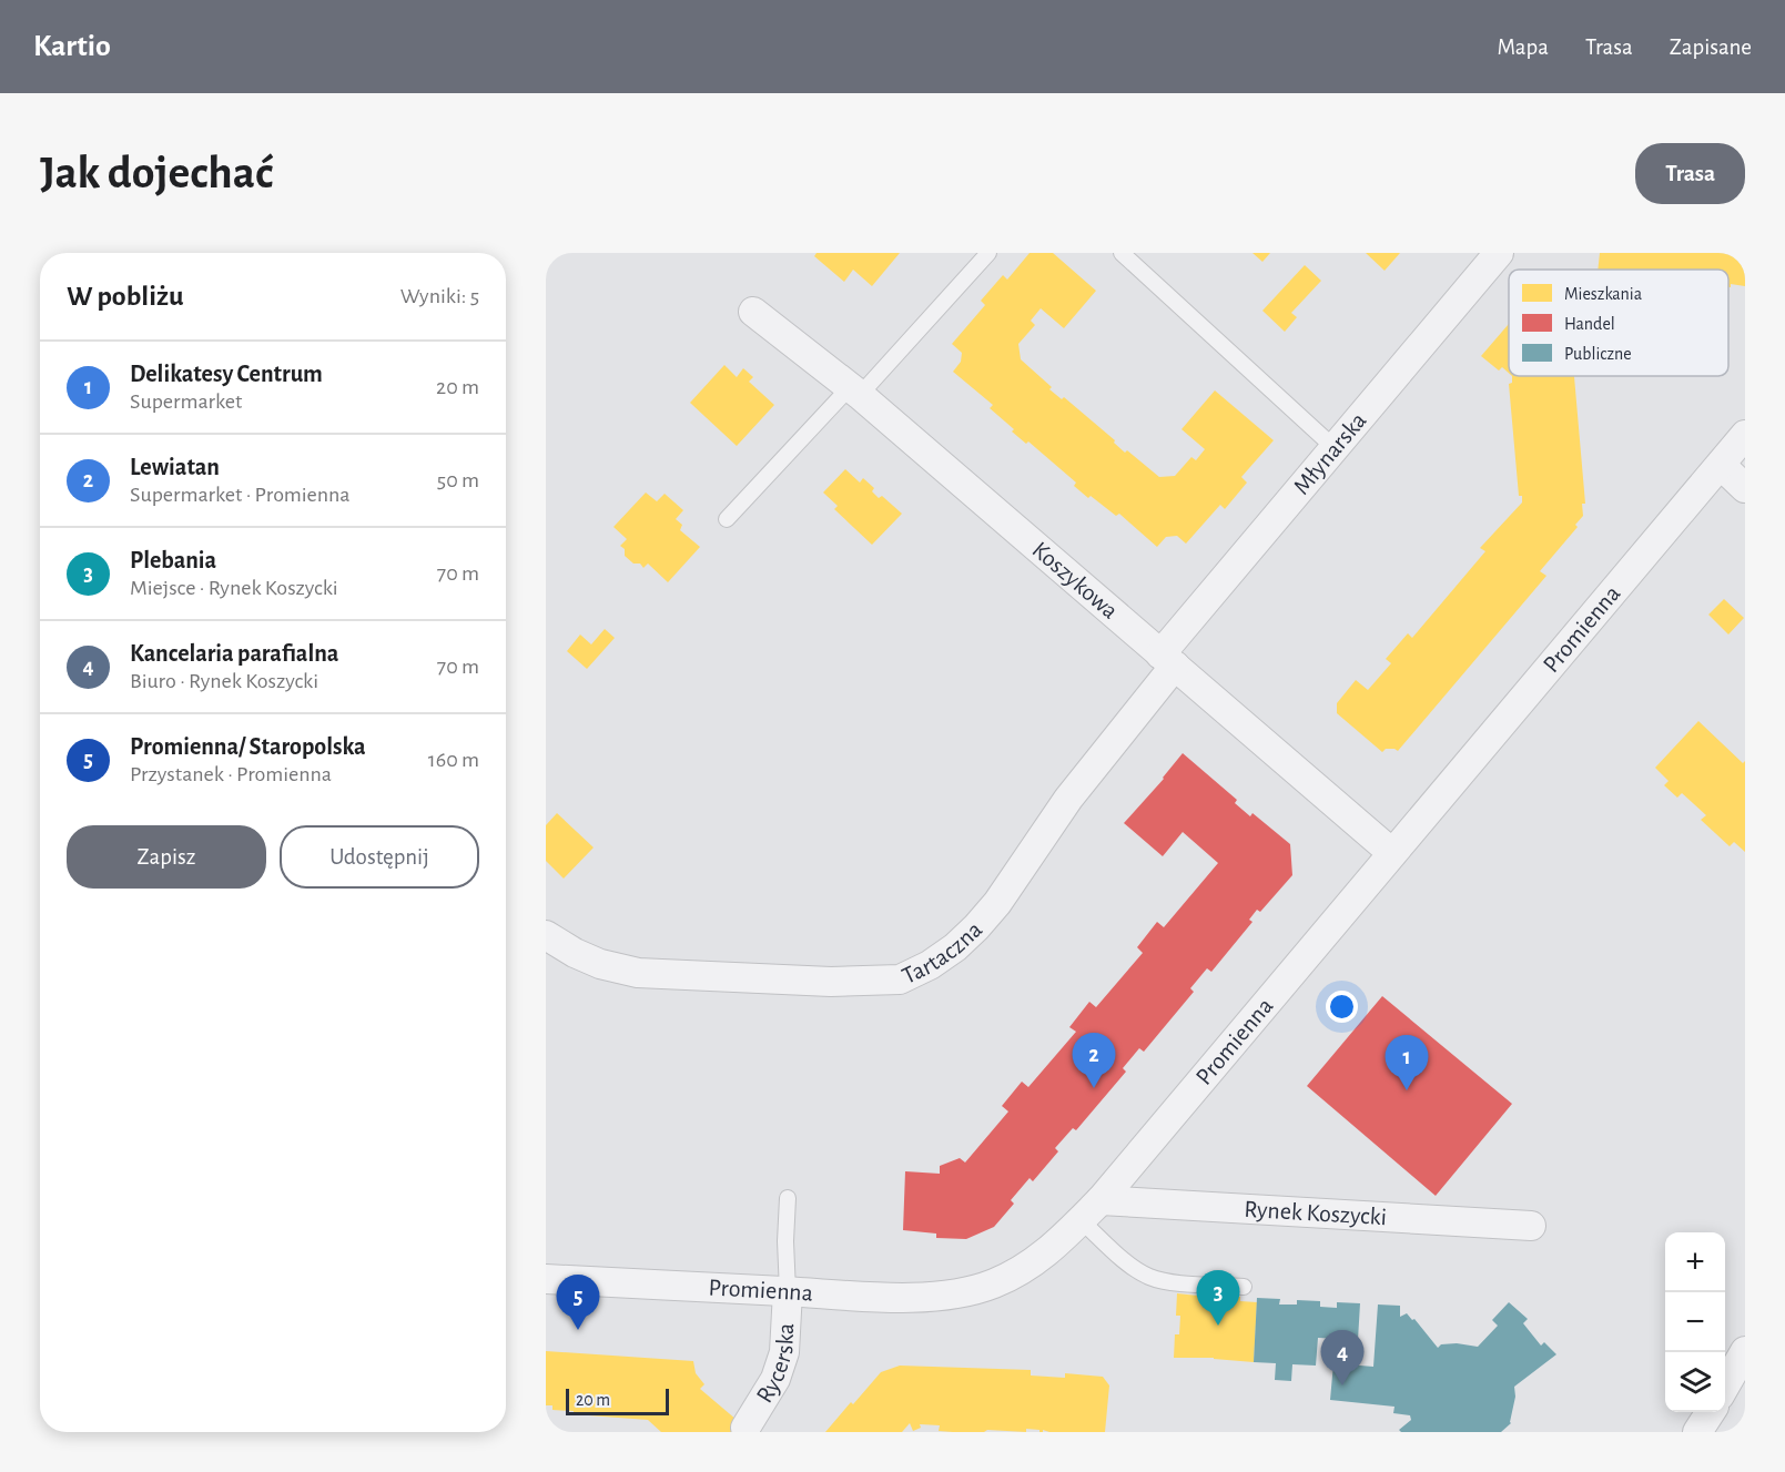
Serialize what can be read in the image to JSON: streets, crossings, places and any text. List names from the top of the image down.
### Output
{
  "streets": {
    "street": [
      "Młynarska",
      "Koszykowa",
      "Promienna",
      "Tartaczna",
      "Rynek Koszycki",
      "Rycerska"
    ]
  },
  "crossings": [
    ["Młynarska", "Koszykowa"],
    ["Młynarska", "Tartaczna"],
    ["Koszykowa", "Promienna"],
    ["Koszykowa", "Tartaczna"],
    ["Promienna", "Rynek Koszycki"],
    ["Promienna", "Rycerska"]
  ],
  "legend": ["Mieszkania", "Handel", "Publiczne"],
  "scale_bar": "20 m",
  "page": {
    "header": "Kartio",
    "nav": ["Mapa", "Trasa", "Zapisane"],
    "buttons": [
      "Trasa",
      ["Zapisz", "Udostępnij"]
    ],
    "title": "Jak dojechać",
    "heading": ["W pobliżu", "Wyniki: 5"],
    "list": [
      {
        "mark": "1",
        "name": "Delikatesy Centrum",
        "note": "Supermarket",
        "value": "20 m"
      },
      {
        "mark": "2",
        "name": "Lewiatan",
        "note": "Supermarket · Promienna",
        "value": "50 m"
      },
      {
        "mark": "3",
        "name": "Plebania",
        "note": "Miejsce · Rynek Koszycki",
        "value": "70 m"
      },
      {
        "mark": "4",
        "name": "Kancelaria parafialna",
        "note": "Biuro · Rynek Koszycki",
        "value": "70 m"
      },
      {
        "mark": "5",
        "name": "Promienna/ Staropolska",
        "note": "Przystanek · Promienna",
        "value": "160 m"
      }
    ],
    "pins": [
      "2",
      "1",
      "3",
      "5",
      "4"
    ],
    "map_buttons": ["+", "−"],
    "scale": "20 m"
  }
}
